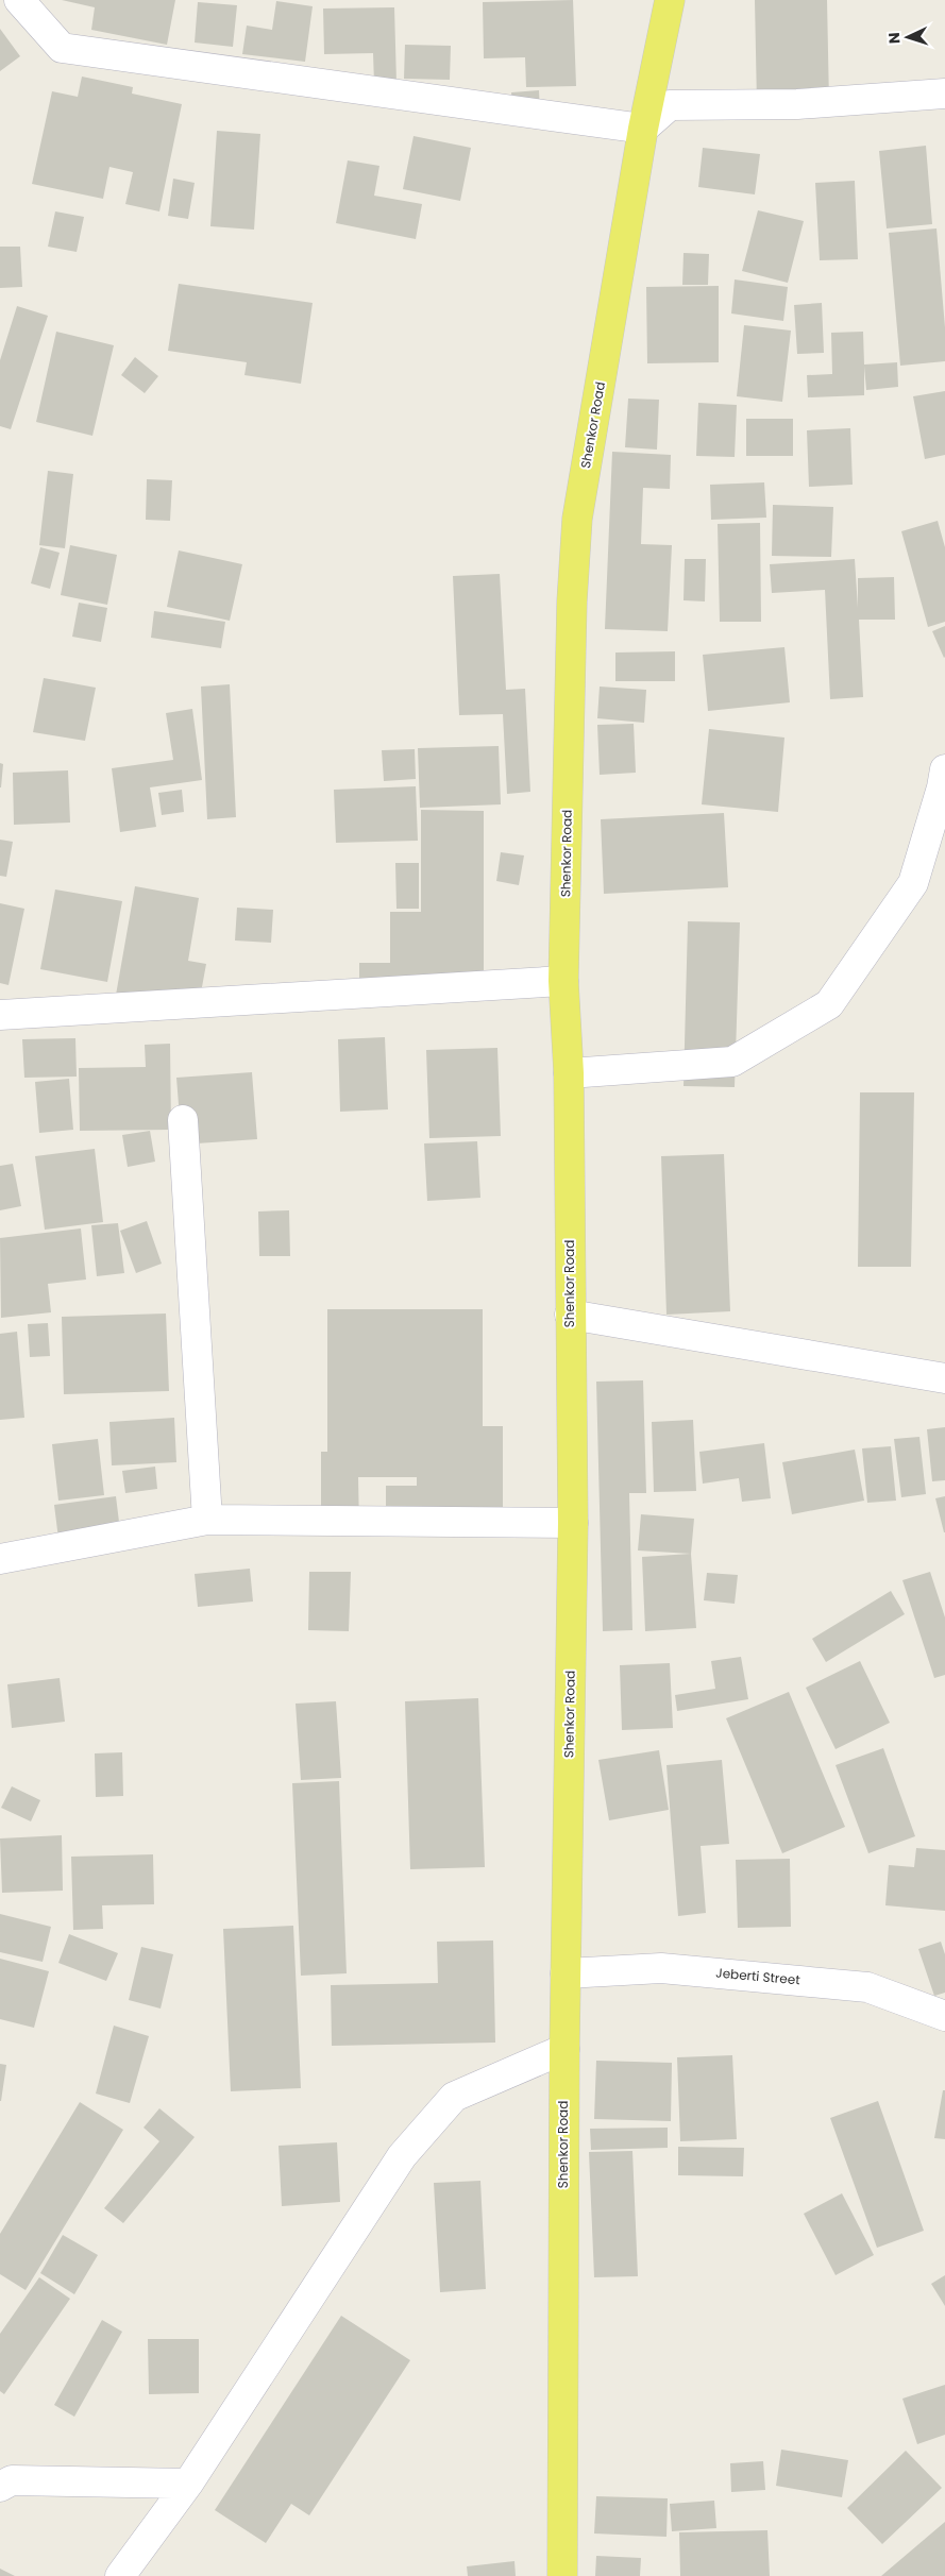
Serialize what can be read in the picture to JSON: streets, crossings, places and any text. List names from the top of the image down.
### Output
{
  "streets": {
    "main road": ["Shenkor Road"],
    "street": ["Jeberti Street"]
  },
  "crossings": [
    ["Shenkor Road", "Jeberti Street"]
  ],
  "north": "left"
}
